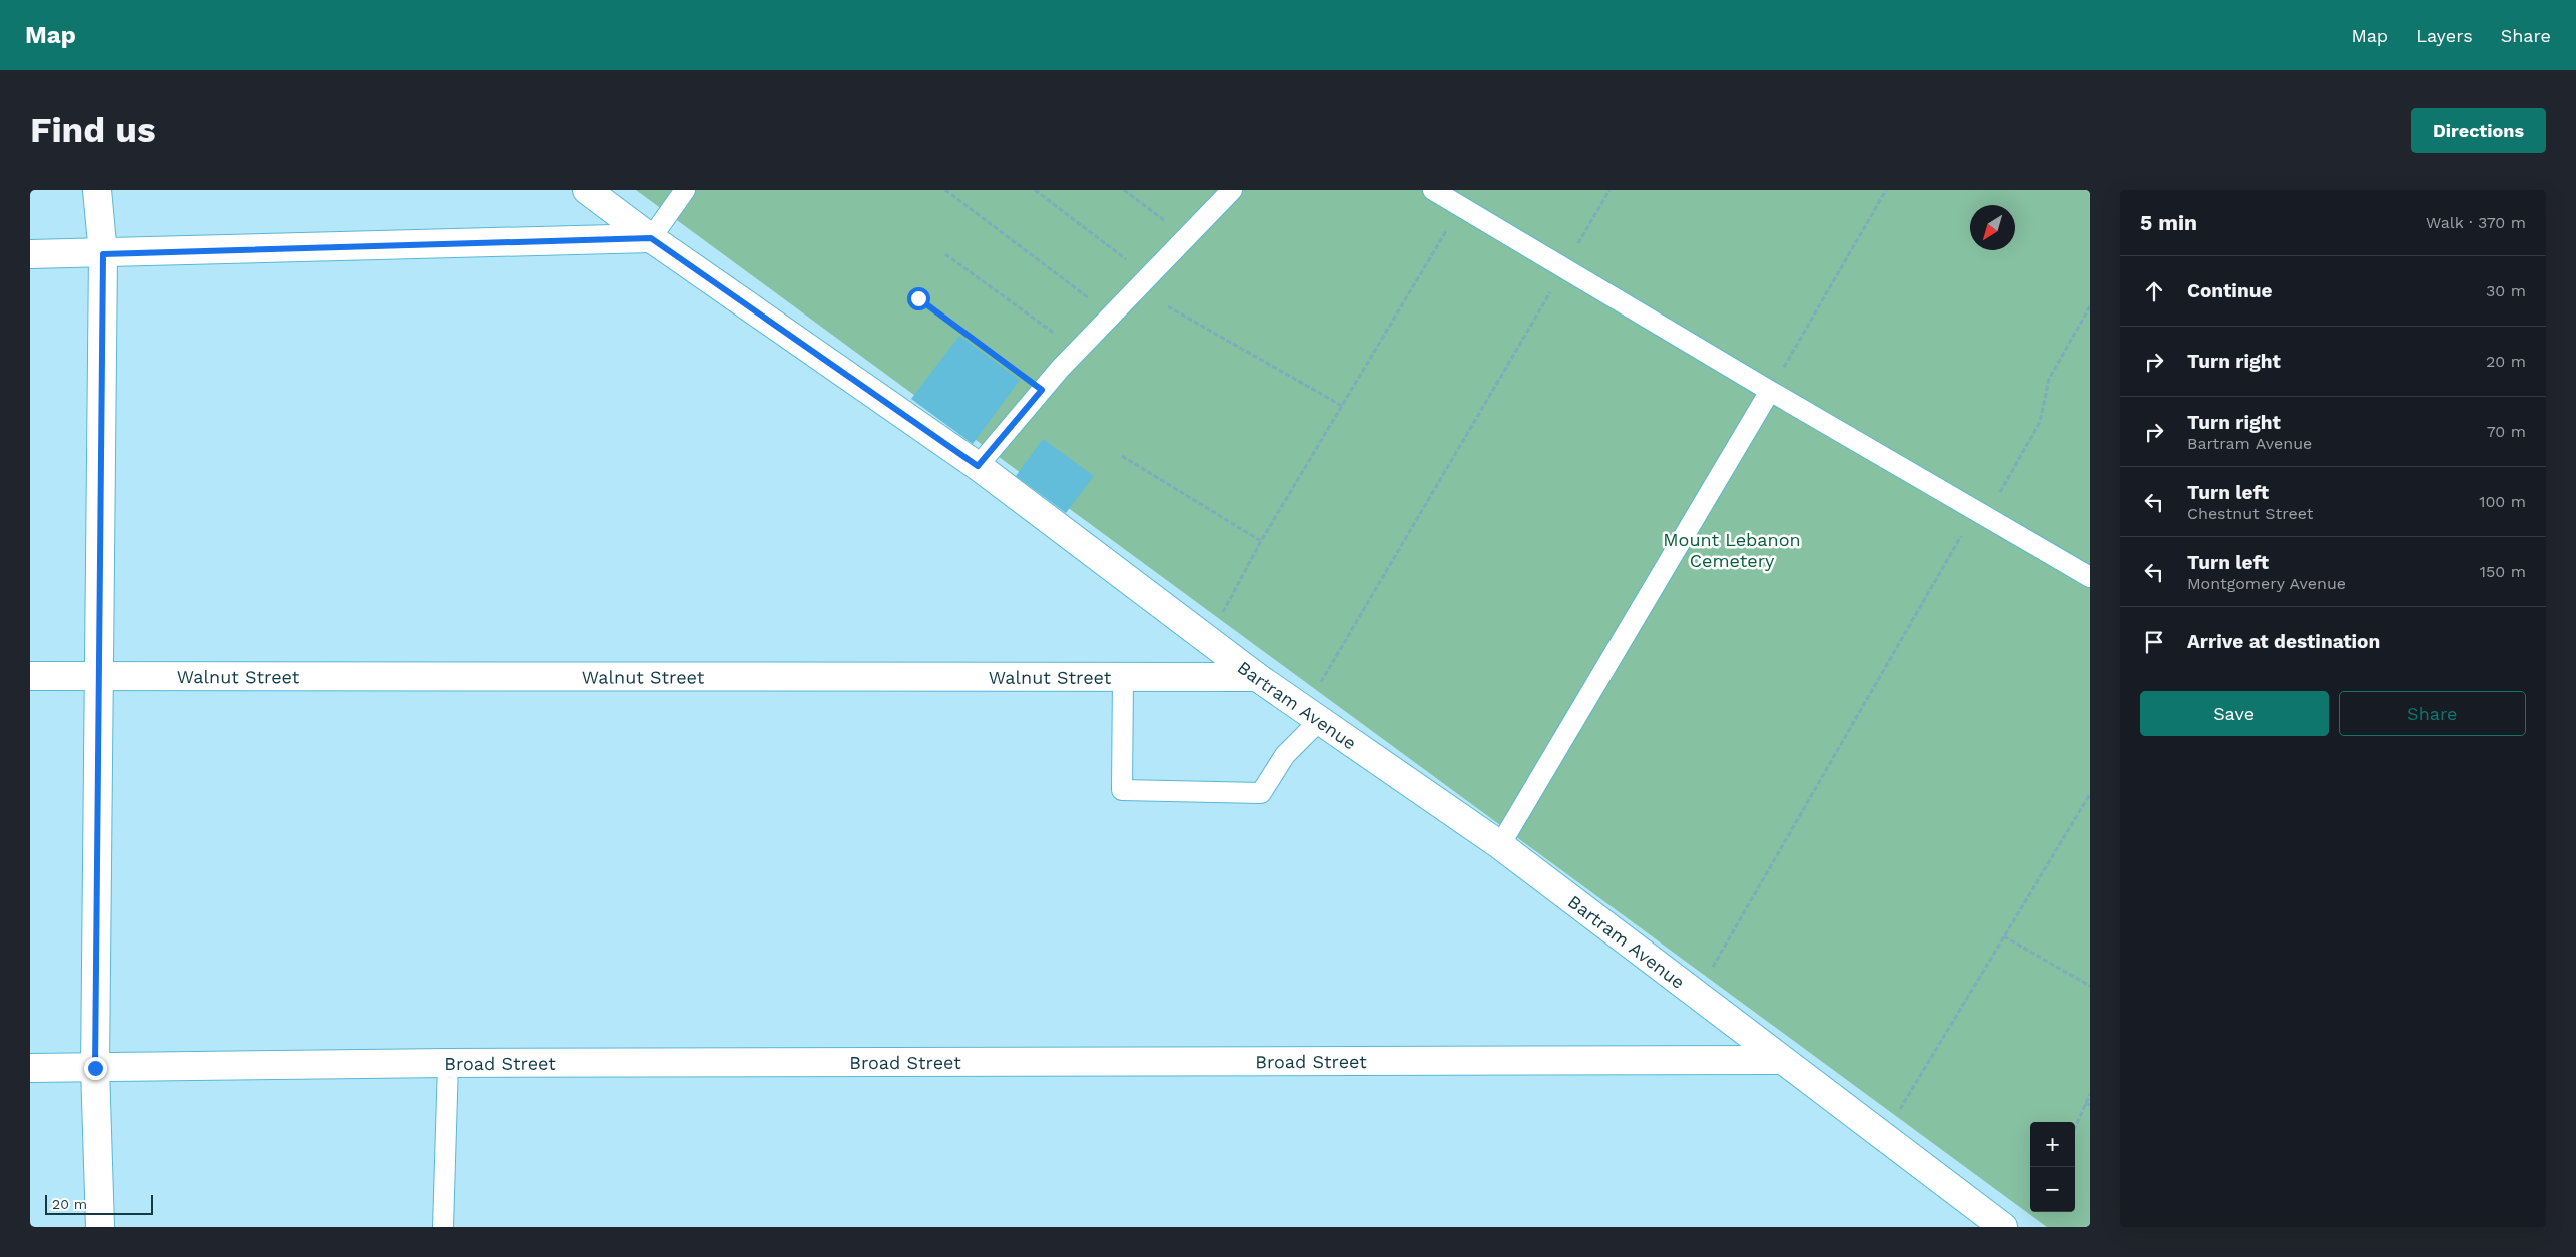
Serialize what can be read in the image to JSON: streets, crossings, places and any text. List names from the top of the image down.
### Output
{
  "streets": {
    "street": ["Walnut Street", "Bartram Avenue", "Broad Street"]
  },
  "crossings": [
    ["Walnut Street", "Bartram Avenue"],
    ["Bartram Avenue", "Broad Street"]
  ],
  "parks": ["Mount Lebanon Cemetery"],
  "scale_bar": "20 m",
  "north": "bottom left",
  "page": {
    "header": "Map",
    "nav": ["Map", "Layers", "Share"],
    "buttons": [
      "Directions",
      ["Save", "Share"]
    ],
    "title": "Find us",
    "heading": ["5 min", "Walk · 370 m"],
    "list": [
      ["Continue", "30 m"],
      ["Turn right", "20 m"],
      ["Turn right", "Bartram Avenue", "70 m"],
      ["Turn left", "Chestnut Street", "100 m"],
      ["Turn left", "Montgomery Avenue", "150 m"],
      "Arrive at destination"
    ],
    "map_buttons": ["+", "−"],
    "scale": "20 m"
  }
}
